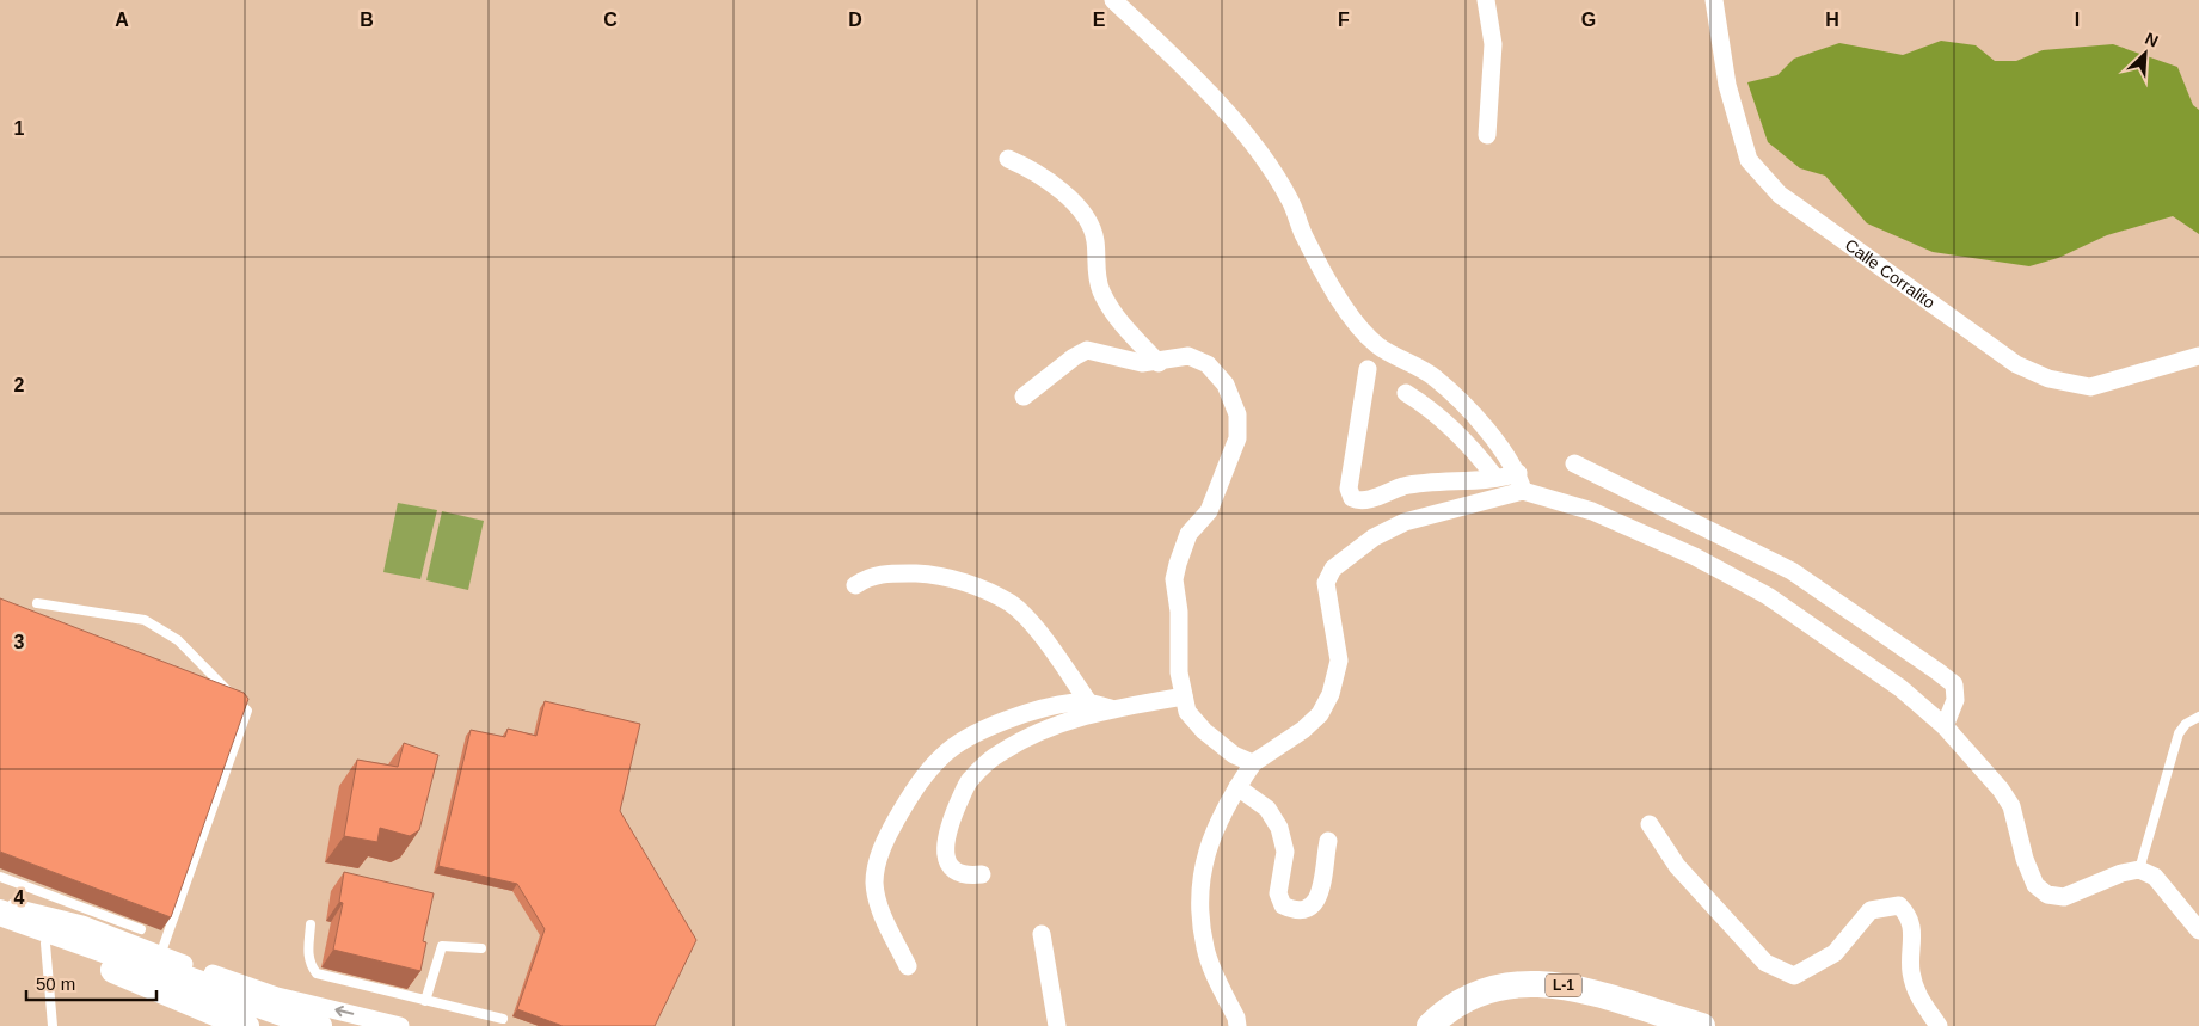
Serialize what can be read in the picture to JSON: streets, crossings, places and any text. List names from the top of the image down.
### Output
{
  "streets": {
    "main road": ["L-1"],
    "street": ["Calle Corralito"]
  },
  "scale_bar": "50 m",
  "north": "top right",
  "grid": {
    "columns": [
      "A",
      "B",
      "C",
      "D",
      "E",
      "F",
      "G",
      "H",
      "I"
    ],
    "rows": [
      "1",
      "2",
      "3",
      "4"
    ]
  }
}
